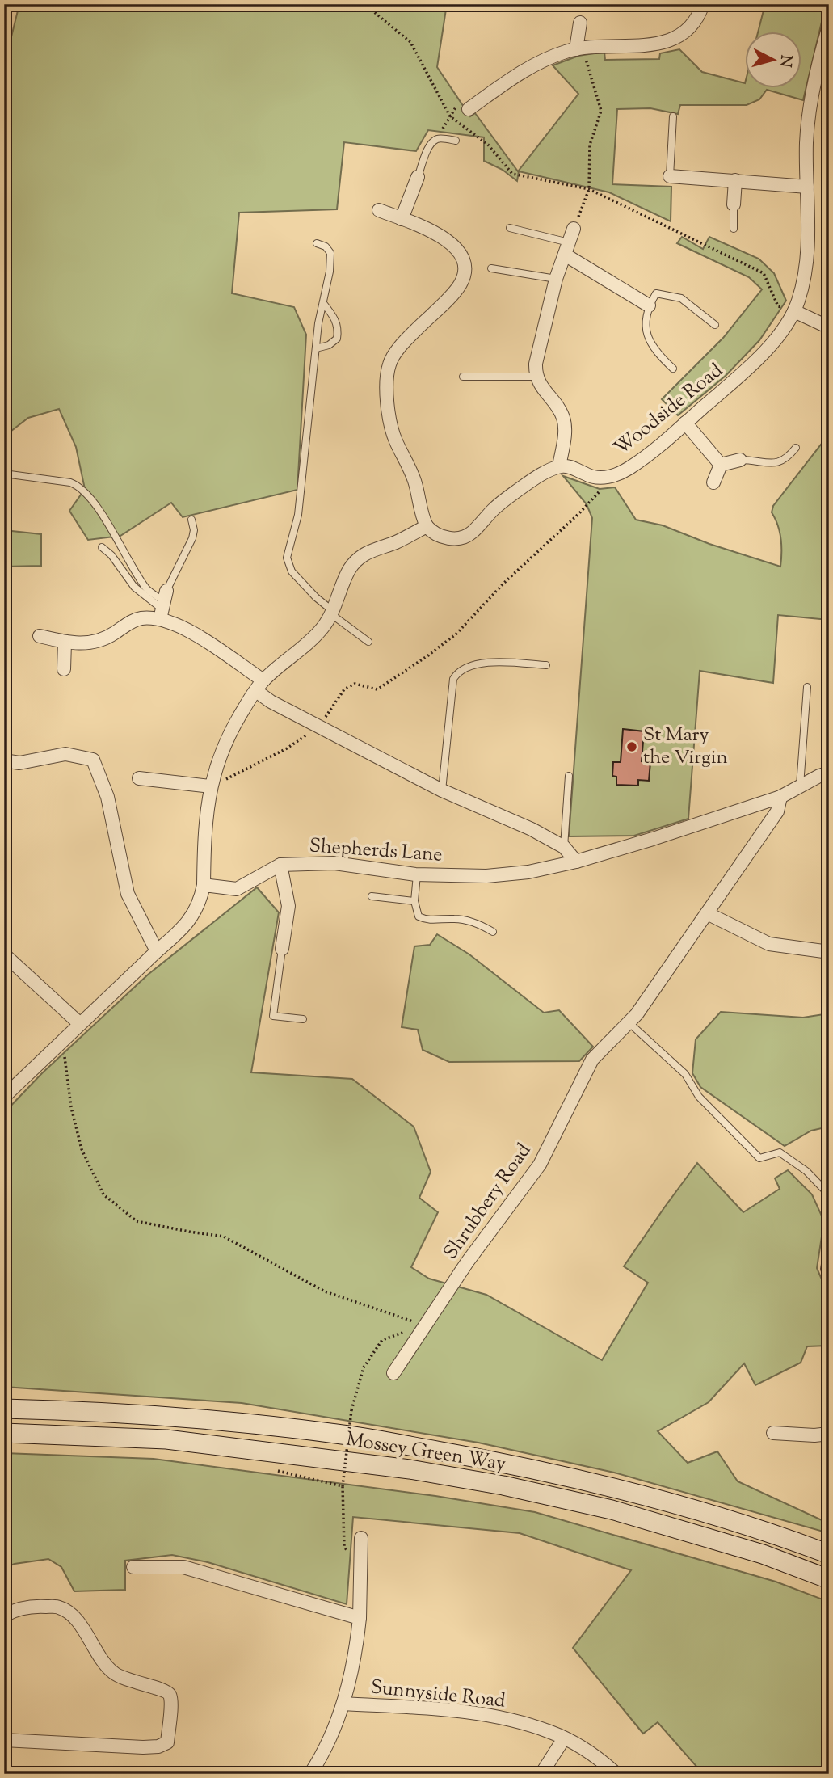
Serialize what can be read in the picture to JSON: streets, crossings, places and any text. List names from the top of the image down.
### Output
{
  "streets": {
    "main road": ["Mossey Green Way"],
    "street": [
      "Woodside Road",
      "Shepherds Lane",
      "Shrubbery Road",
      "Sunnyside Road"
    ]
  },
  "crossings": [
    ["Shepherds Lane", "Shrubbery Road"]
  ],
  "places": ["St Mary the Virgin"],
  "north": "right"
}
